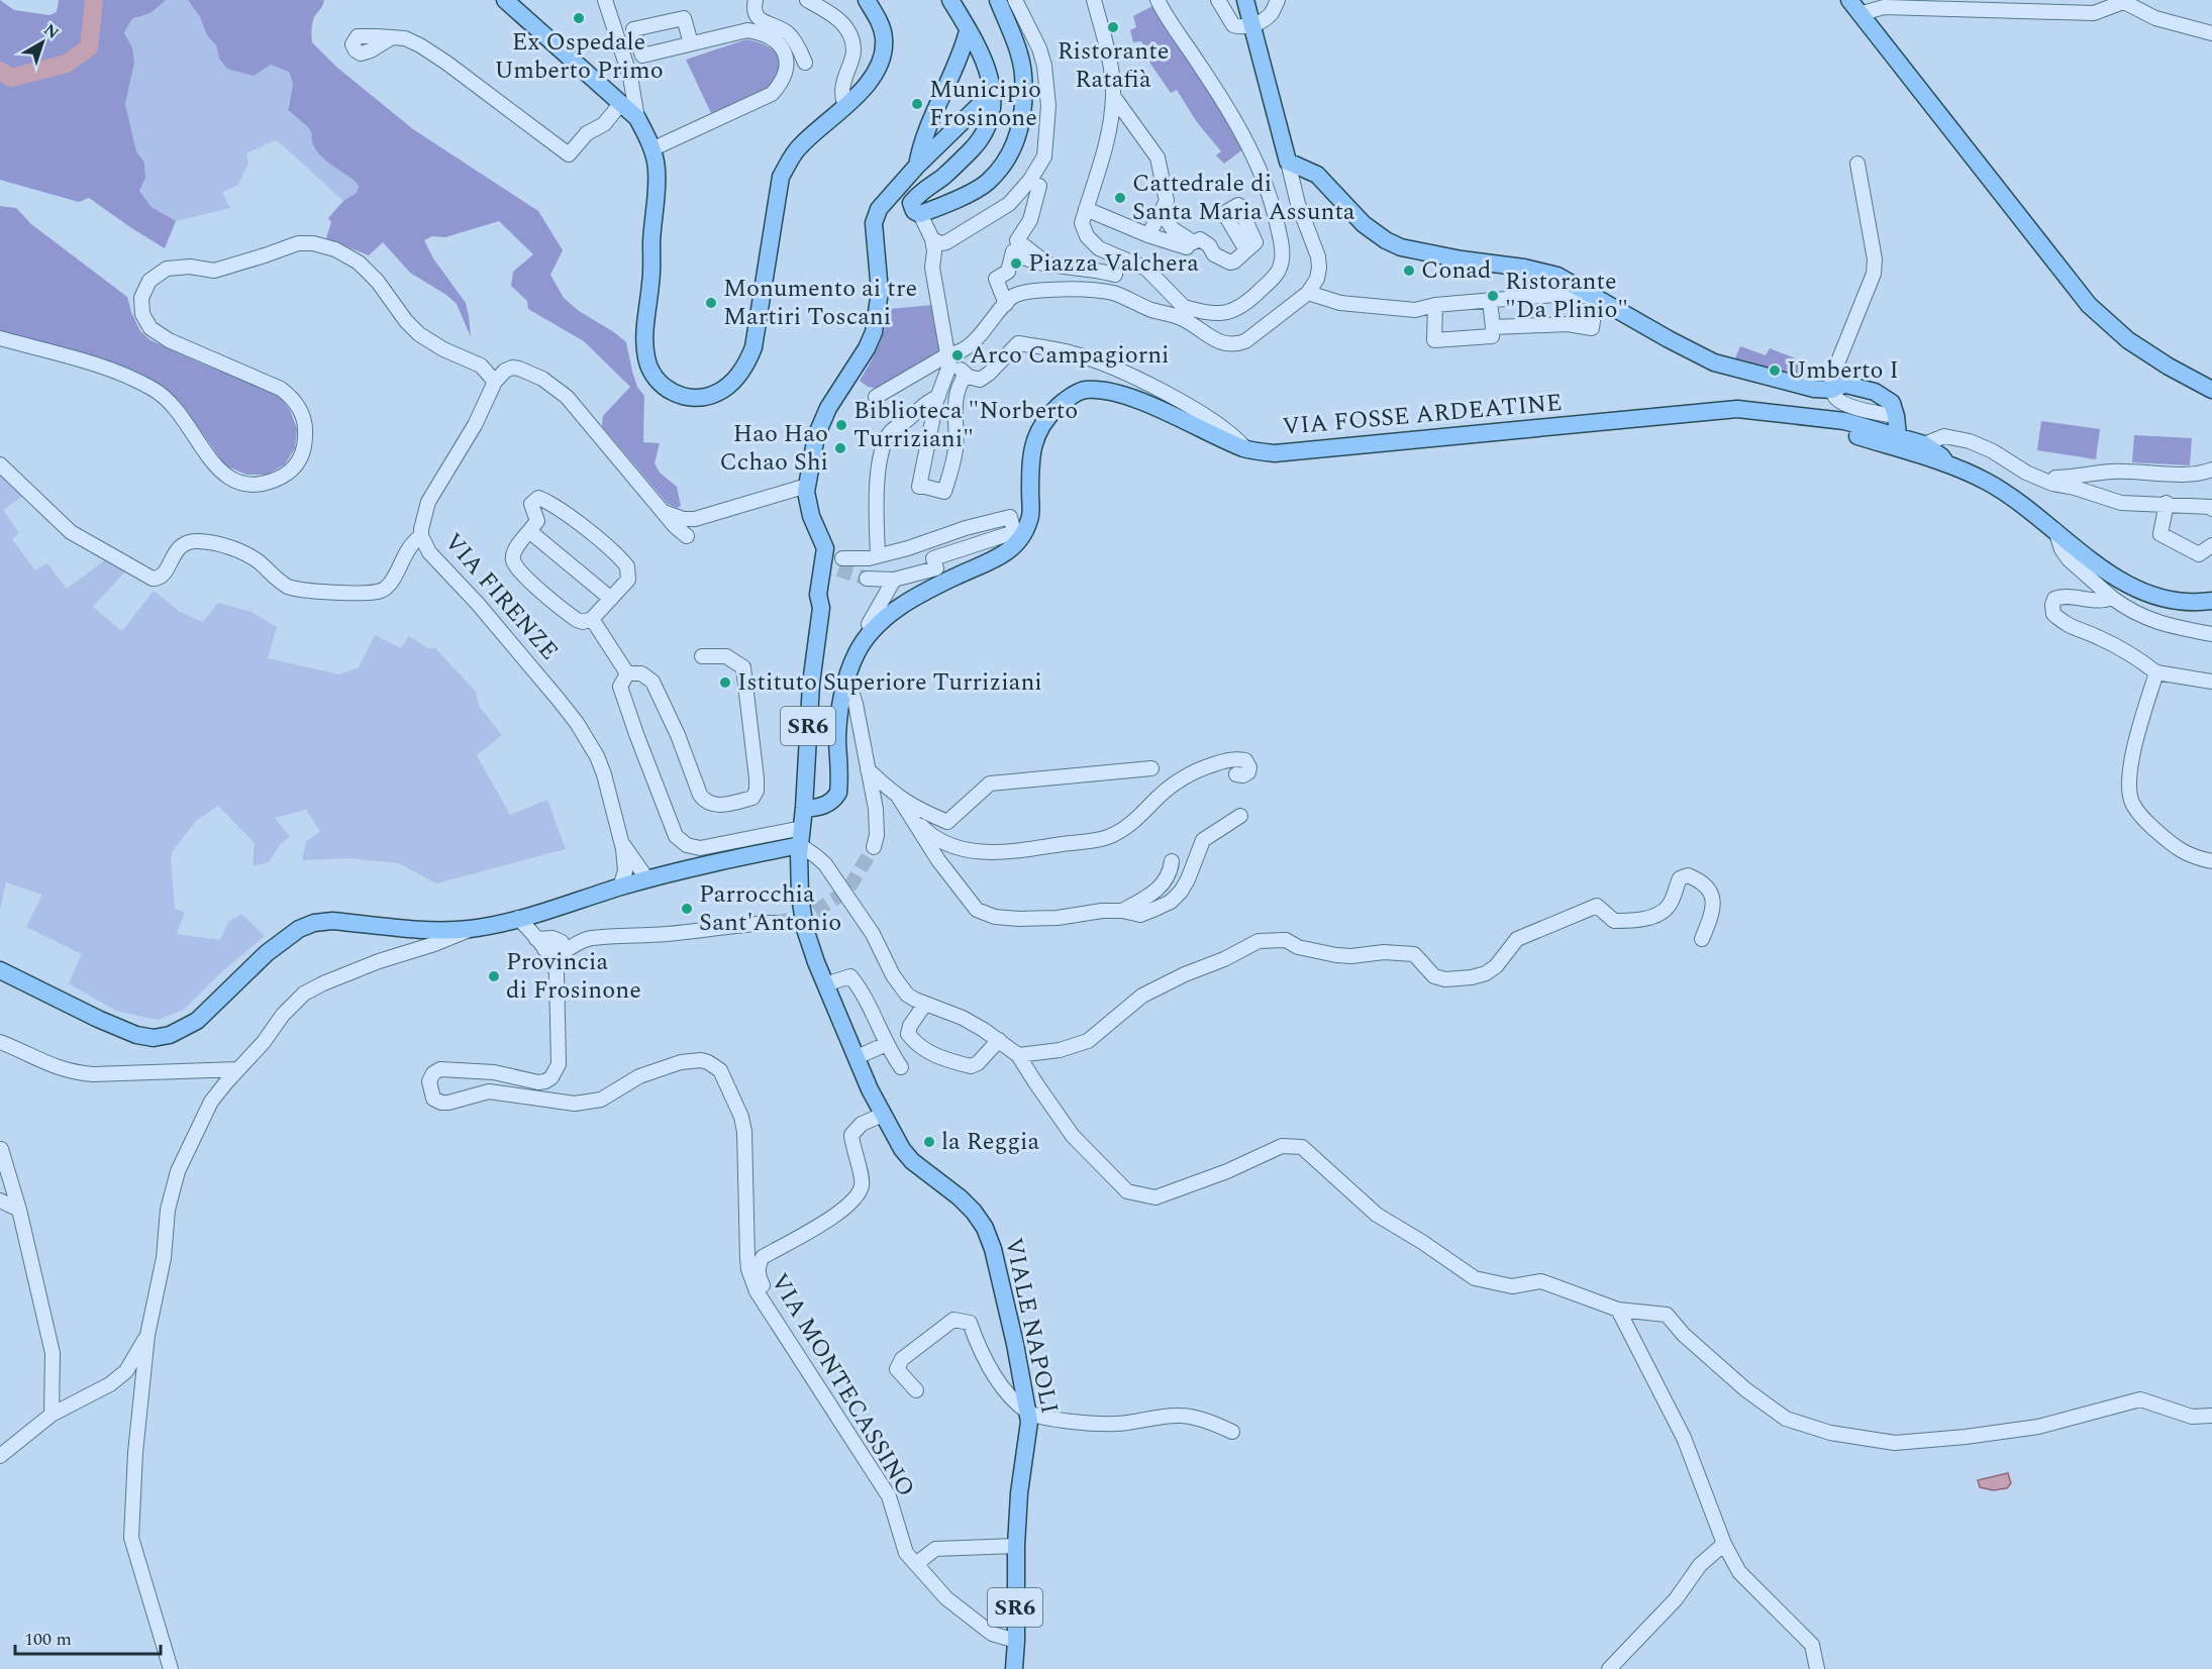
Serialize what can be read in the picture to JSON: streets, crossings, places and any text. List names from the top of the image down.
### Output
{
  "streets": {
    "main road": ["VIA FOSSE ARDEATINE", "SR6", "VIALE NAPOLI"],
    "street": ["VIA FIRENZE", "VIA MONTECASSINO"]
  },
  "crossings": [
    ["VIA FOSSE ARDEATINE", "SR6"],
    ["SR6", "VIALE NAPOLI"],
    ["SR6", "VIA MONTECASSINO"]
  ],
  "places": [
    "Ex Ospedale Umberto Primo",
    "Ristorante Ratafià",
    "Municipio Frosinone",
    "Cattedrale di Santa Maria Assunta",
    "Piazza Valchera",
    "Conad",
    "Ristorante \"Da Plinio\"",
    "Monumento ai tre Martiri Toscani",
    "Arco Campagiorni",
    "Umberto I",
    "Biblioteca \"Norberto Turriziani\"",
    "Hao Hao Cchao Shi",
    "Istituto Superiore Turriziani",
    "Parrocchia Sant'Antonio",
    "Provincia di Frosinone",
    "la Reggia"
  ],
  "scale_bar": "100 m",
  "north": "top right"
}
